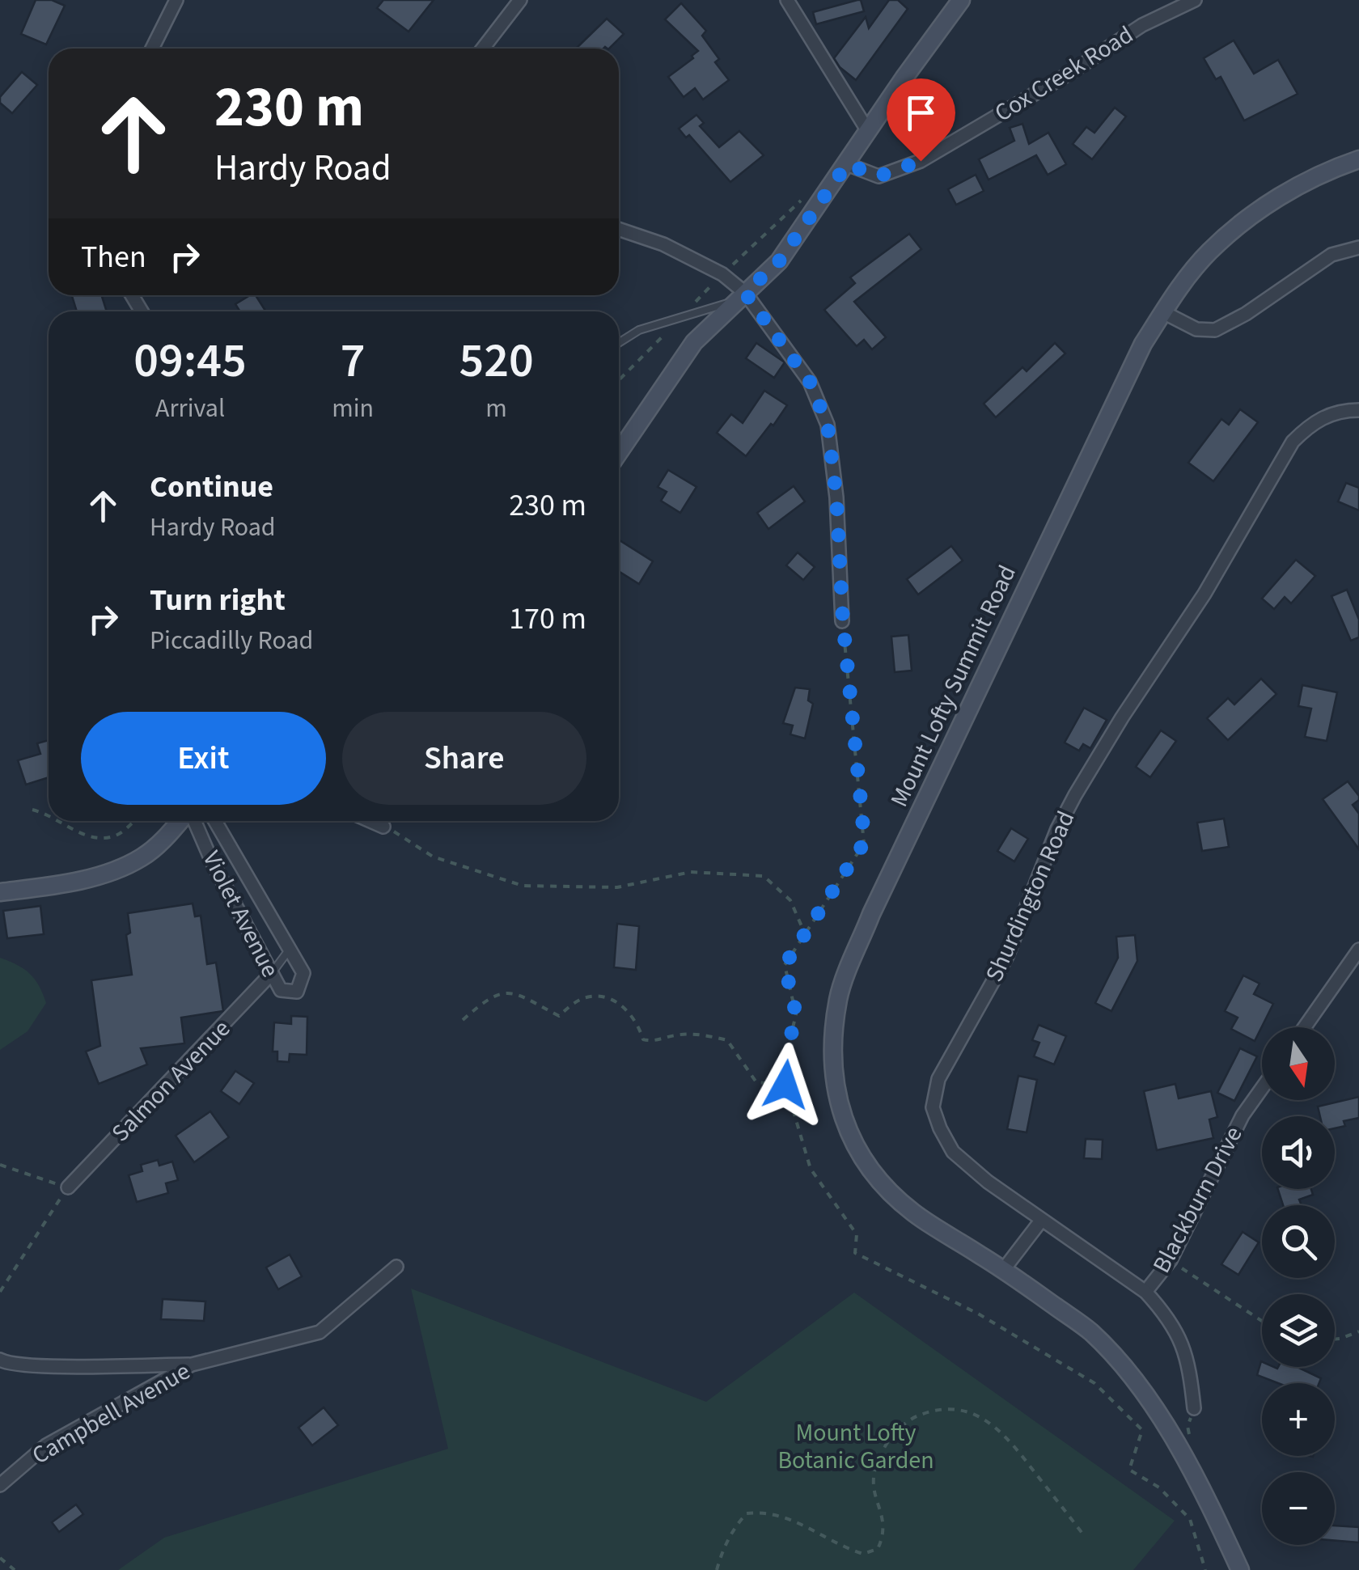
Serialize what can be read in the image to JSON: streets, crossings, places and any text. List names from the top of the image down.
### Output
{
  "streets": {
    "main road": ["Mount Lofty Summit Road"],
    "street": [
      "Cox Creek Road",
      "Shurdington Road",
      "Violet Avenue",
      "Salmon Avenue",
      "Blackburn Drive",
      "Campbell Avenue"
    ]
  },
  "crossings": [
    ["Shurdington Road", "Blackburn Drive"],
    ["Violet Avenue", "Salmon Avenue"]
  ],
  "parks": ["Mount Lofty Botanic Garden"],
  "north": "bottom",
  "page": {
    "turn": ["230 m", "Hardy Road"],
    "then": "Then",
    "eta": [
      "09:45",
      "Arrival",
      "7",
      "min",
      "520",
      "m"
    ],
    "list": [
      {
        "name": "Continue",
        "note": "Hardy Road",
        "value": "230 m"
      },
      {
        "name": "Turn right",
        "note": "Piccadilly Road",
        "value": "170 m"
      }
    ],
    "buttons": ["Exit", "Share"],
    "map_buttons": ["+", "−"]
  }
}
